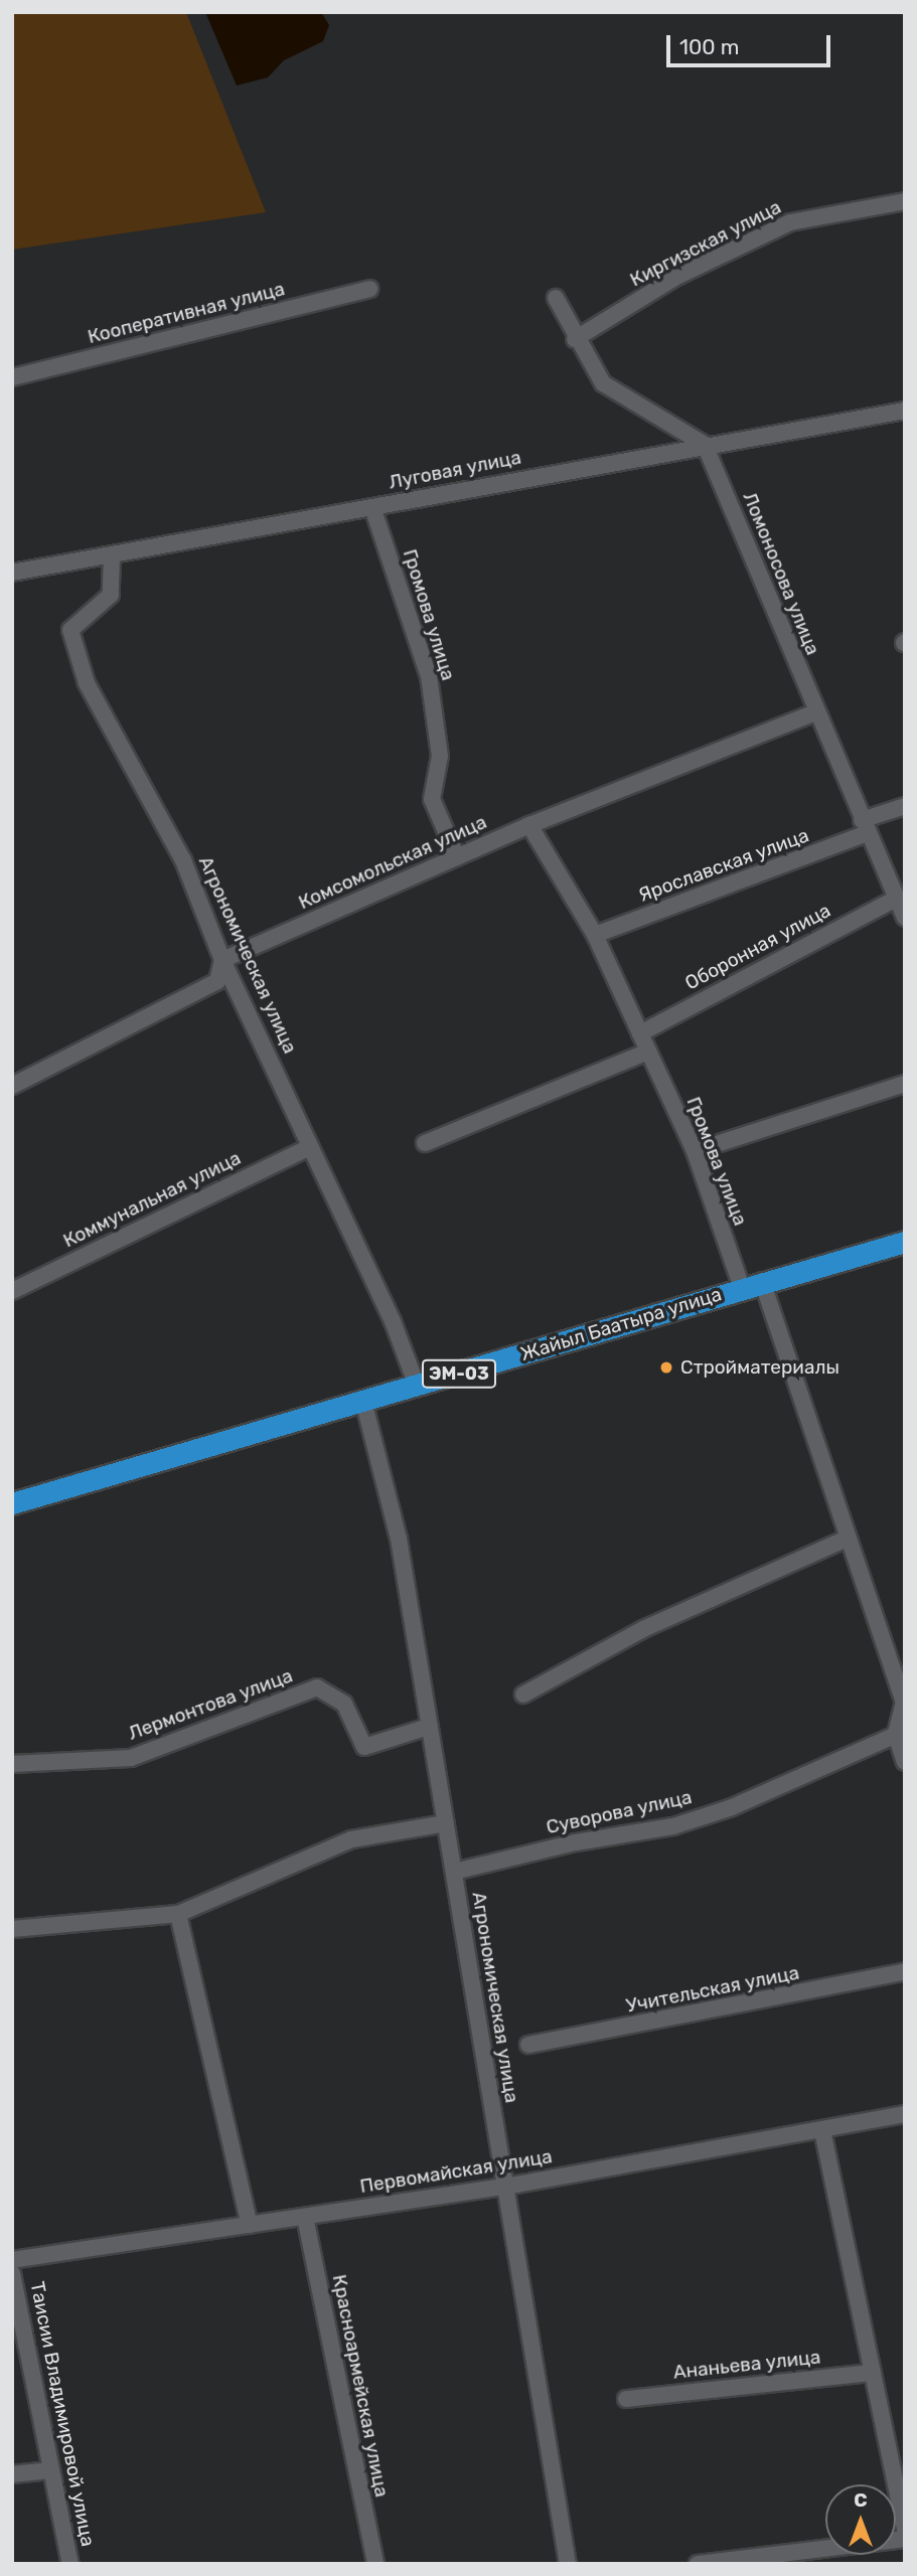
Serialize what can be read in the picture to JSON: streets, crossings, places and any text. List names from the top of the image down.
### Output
{
  "streets": {
    "highway": ["Жайыл Баатыра улица", "ЭМ-03"],
    "street": [
      "Киргизская улица",
      "Кооперативная улица",
      "Луговая улица",
      "Ломоносова улица",
      "Громова улица",
      "Комсомольская улица",
      "Ярославская улица",
      "Оборонная улица",
      "Агрономическая улица",
      "Коммунальная улица",
      "Лермонтова улица",
      "Суворова улица",
      "Учительская улица",
      "Первомайская улица",
      "Ананьева улица",
      "Красноармейская улица",
      "Таисии Владимировой улица"
    ]
  },
  "crossings": [
    ["Луговая улица", "Ломоносова улица"],
    ["Луговая улица", "Громова улица"],
    ["Луговая улица", "Агрономическая улица"],
    ["Ломоносова улица", "Комсомольская улица"],
    ["Ломоносова улица", "Ярославская улица"],
    ["Ломоносова улица", "Оборонная улица"],
    ["Громова улица", "Комсомольская улица"],
    ["Громова улица", "Ярославская улица"],
    ["Громова улица", "Оборонная улица"],
    ["Громова улица", "Жайыл Баатыра улица"],
    ["Громова улица", "Суворова улица"],
    ["Комсомольская улица", "Агрономическая улица"],
    ["Агрономическая улица", "Коммунальная улица"],
    ["Агрономическая улица", "Жайыл Баатыра улица"],
    ["Агрономическая улица", "Лермонтова улица"],
    ["Агрономическая улица", "Суворова улица"],
    ["Агрономическая улица", "Первомайская улица"],
    ["Первомайская улица", "Красноармейская улица"]
  ],
  "places": ["Стройматериалы"],
  "scale_bar": "100 m",
  "north": "top"
}
